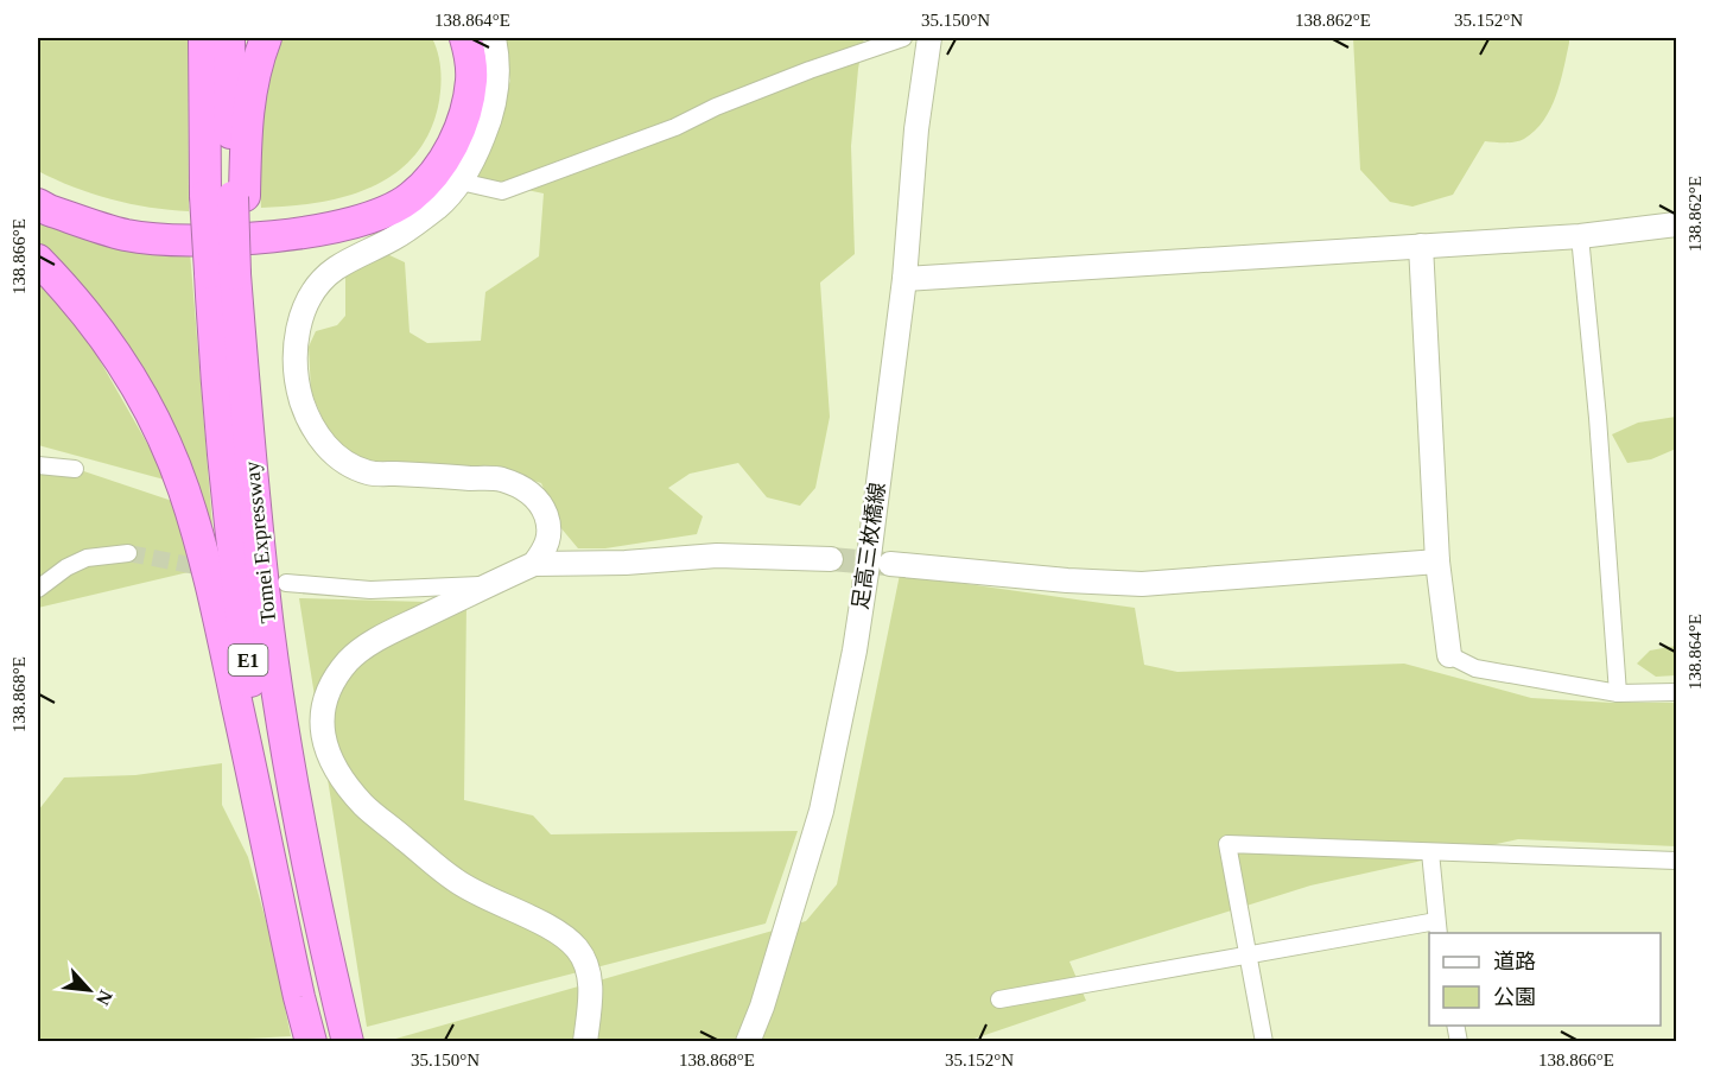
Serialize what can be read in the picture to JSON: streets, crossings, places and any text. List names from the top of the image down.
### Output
{
  "streets": {
    "highway": ["Tomei Expressway", "E1"],
    "street": ["足高三枚橋線"]
  },
  "legend": ["道路", "公園"],
  "north": "bottom right",
  "coordinates": [
    "138.864°E",
    "35.150°N",
    "138.862°E",
    "35.152°N",
    "138.866°E",
    "138.868°E"
  ]
}
